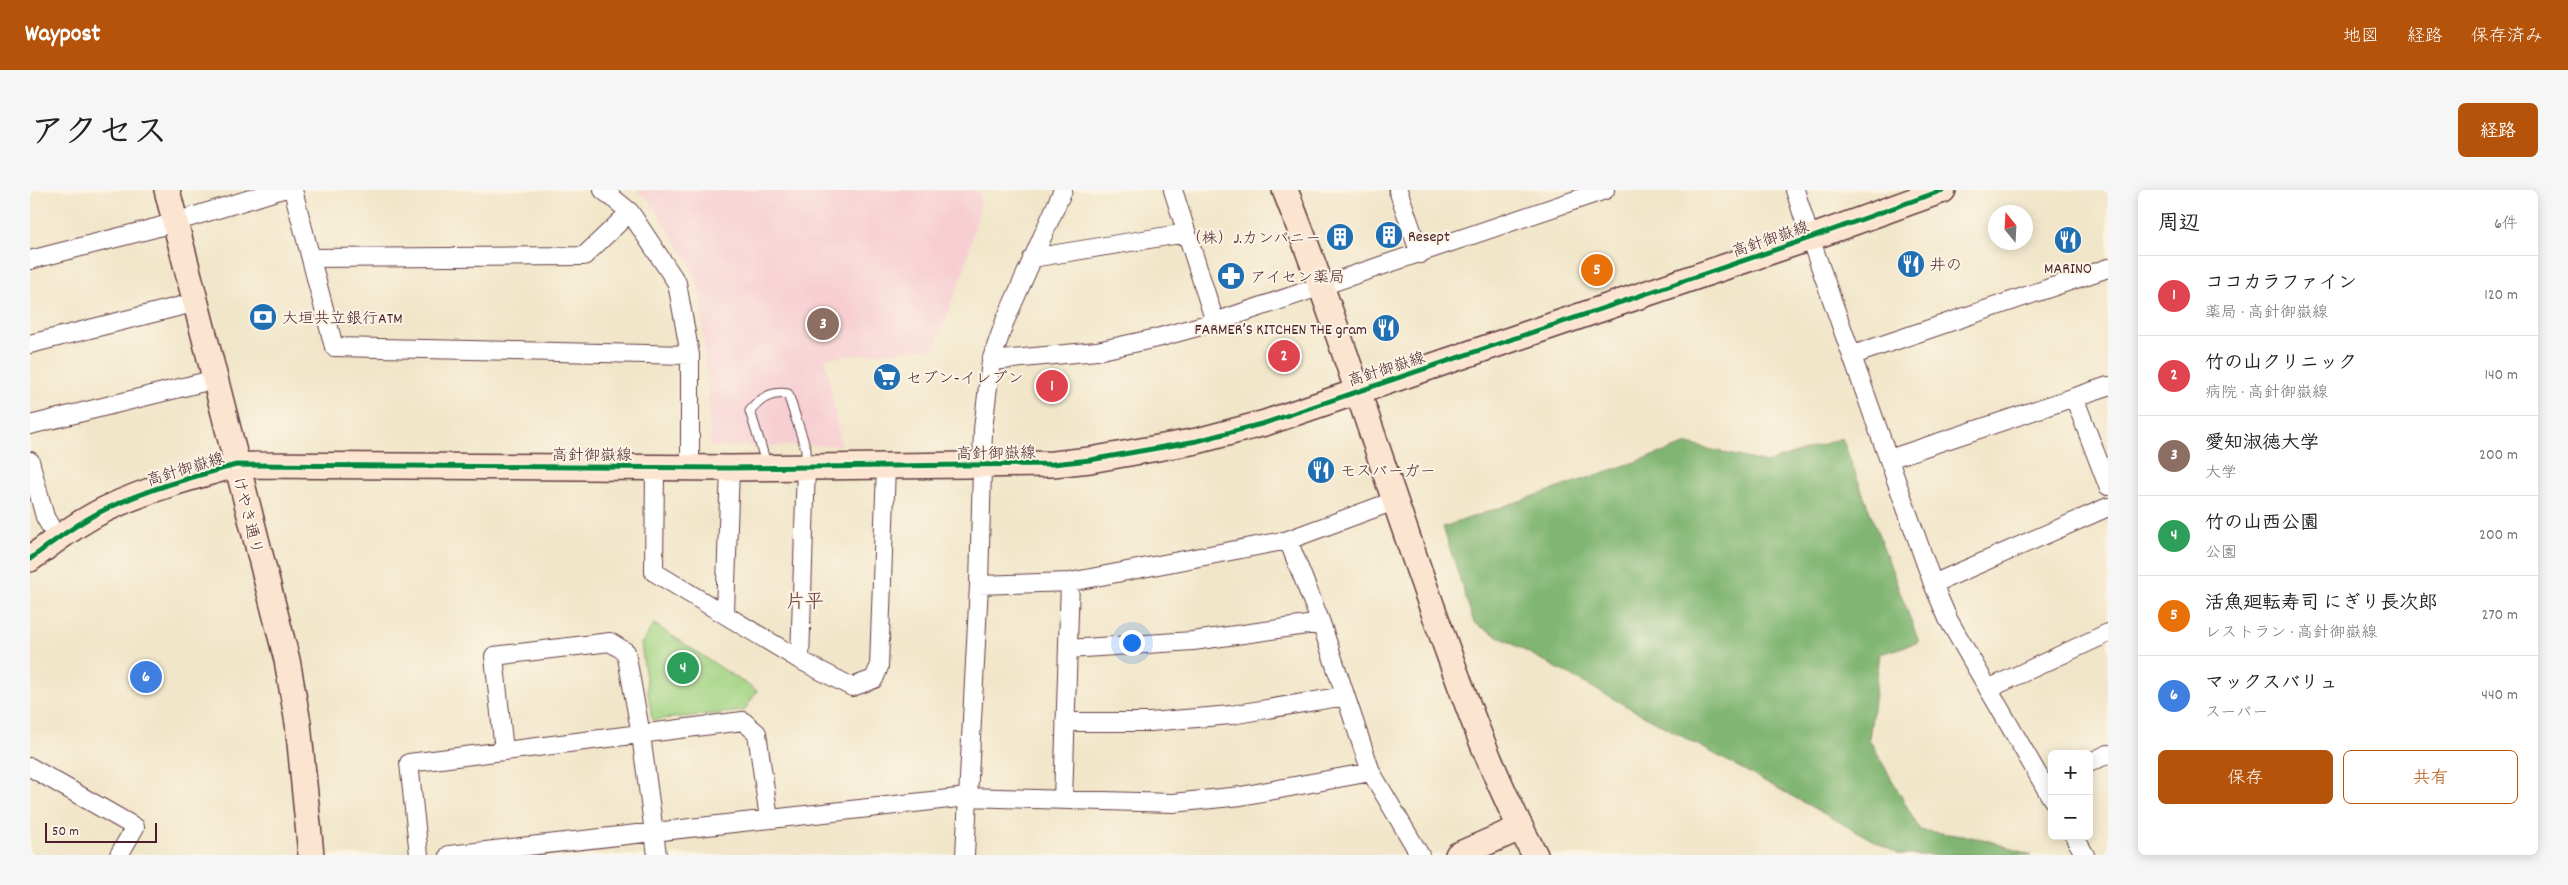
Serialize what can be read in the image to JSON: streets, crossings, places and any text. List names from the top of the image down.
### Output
{
  "streets": {
    "street": ["高針御嶽線", "けやき通り"]
  },
  "crossings": [
    ["高針御嶽線", "けやき通り"]
  ],
  "districts": ["片平"],
  "places": {
    "building": ["Resept", "（株）J.カンパニー"],
    "restaurant": [
      "MARINO",
      "井の",
      "FARMER’S KITCHEN THE gram",
      "モスバーガー"
    ],
    "pharmacy": ["アイセン薬局"],
    "bank": ["大垣共立銀行ATM"],
    "supermarket": ["セブン-イレブン"]
  },
  "scale_bar": "50 m",
  "north": "top",
  "page": {
    "header": "Waypost",
    "nav": ["地図", "経路", "保存済み"],
    "title": "アクセス",
    "buttons": [
      "経路",
      ["保存", "共有"]
    ],
    "heading": ["周辺", "6件"],
    "pins": [
      "5",
      "3",
      "2",
      "1",
      "4",
      "6"
    ],
    "list": [
      {
        "mark": "1",
        "name": "ココカラファイン",
        "note": "薬局 · 高針御嶽線",
        "value": "120 m"
      },
      {
        "mark": "2",
        "name": "竹の山クリニック",
        "note": "病院 · 高針御嶽線",
        "value": "140 m"
      },
      {
        "mark": "3",
        "name": "愛知淑徳大学",
        "note": "大学",
        "value": "200 m"
      },
      {
        "mark": "4",
        "name": "竹の山西公園",
        "note": "公園",
        "value": "200 m"
      },
      {
        "mark": "5",
        "name": "活魚廻転寿司 にぎり長次郎",
        "note": "レストラン · 高針御嶽線",
        "value": "270 m"
      },
      {
        "mark": "6",
        "name": "マックスバリュ",
        "note": "スーパー",
        "value": "440 m"
      }
    ],
    "map_buttons": ["+", "−"],
    "scale": "50 m"
  }
}
